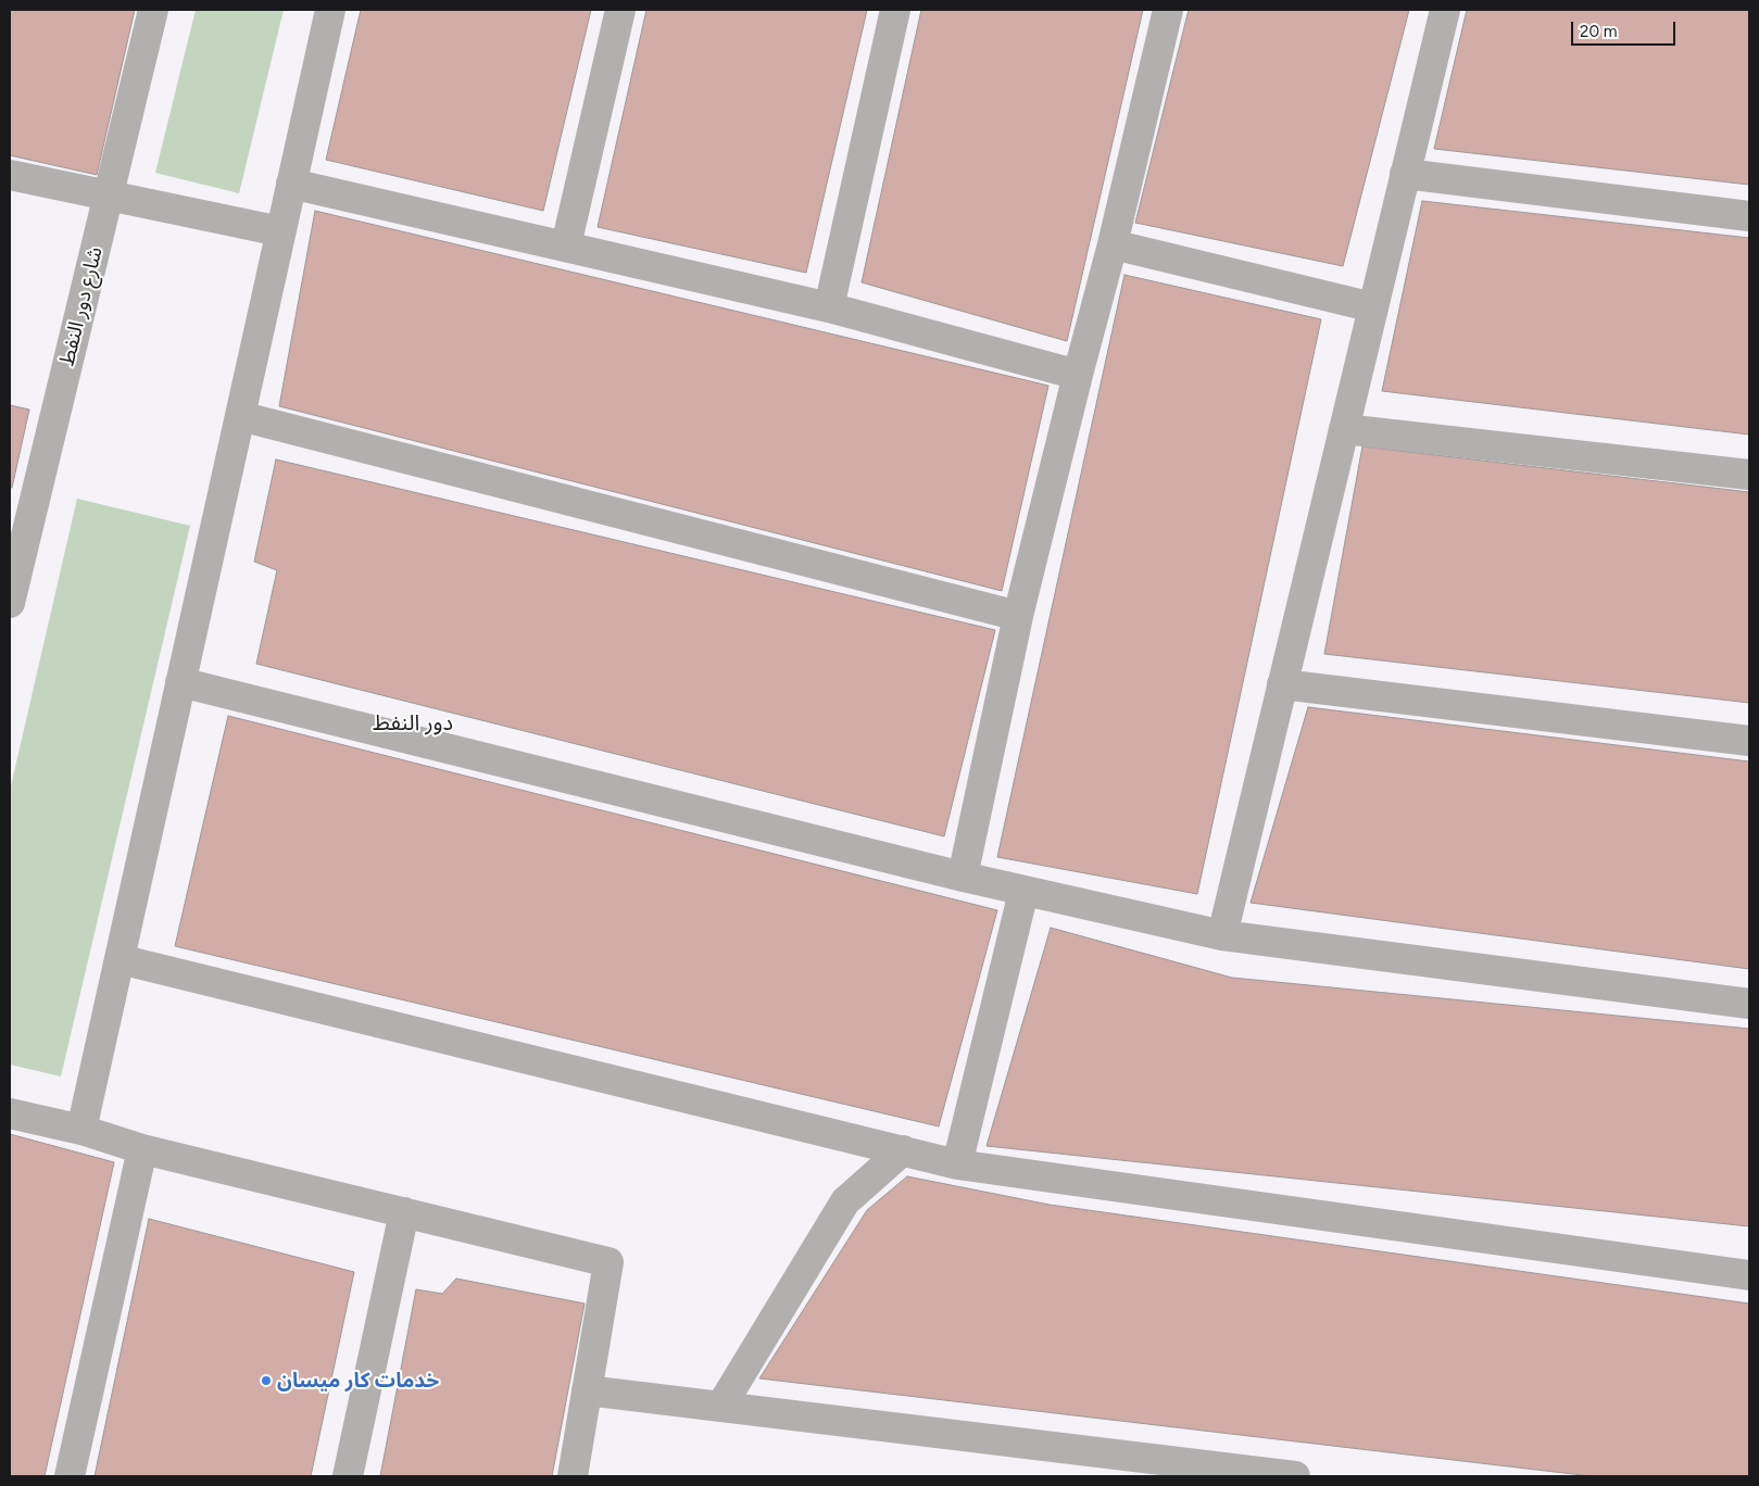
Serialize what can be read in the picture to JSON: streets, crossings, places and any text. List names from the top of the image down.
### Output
{
  "streets": {
    "street": ["شارع دور النفط"]
  },
  "districts": ["دور النفط"],
  "places": ["خدمات كار ميسان"],
  "scale_bar": "20 m"
}
